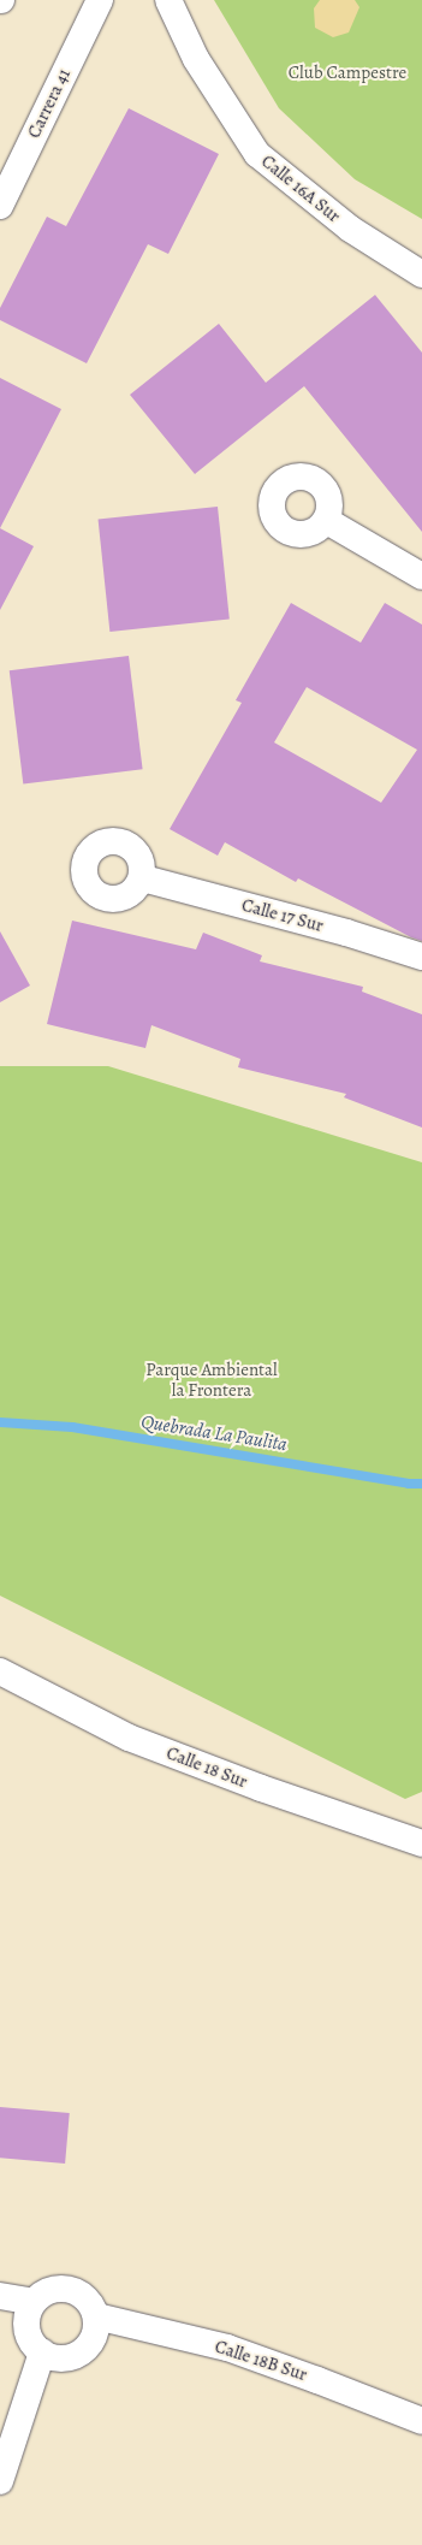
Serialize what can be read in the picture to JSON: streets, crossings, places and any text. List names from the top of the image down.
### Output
{
  "streets": {
    "street": [
      "Carrera 41",
      "Calle 16A Sur",
      "Calle 17 Sur",
      "Calle 18 Sur",
      "Calle 18B Sur"
    ]
  },
  "water": ["Quebrada La Paulita"],
  "parks": ["Club Campestre", "Parque Ambiental la Frontera"]
}
